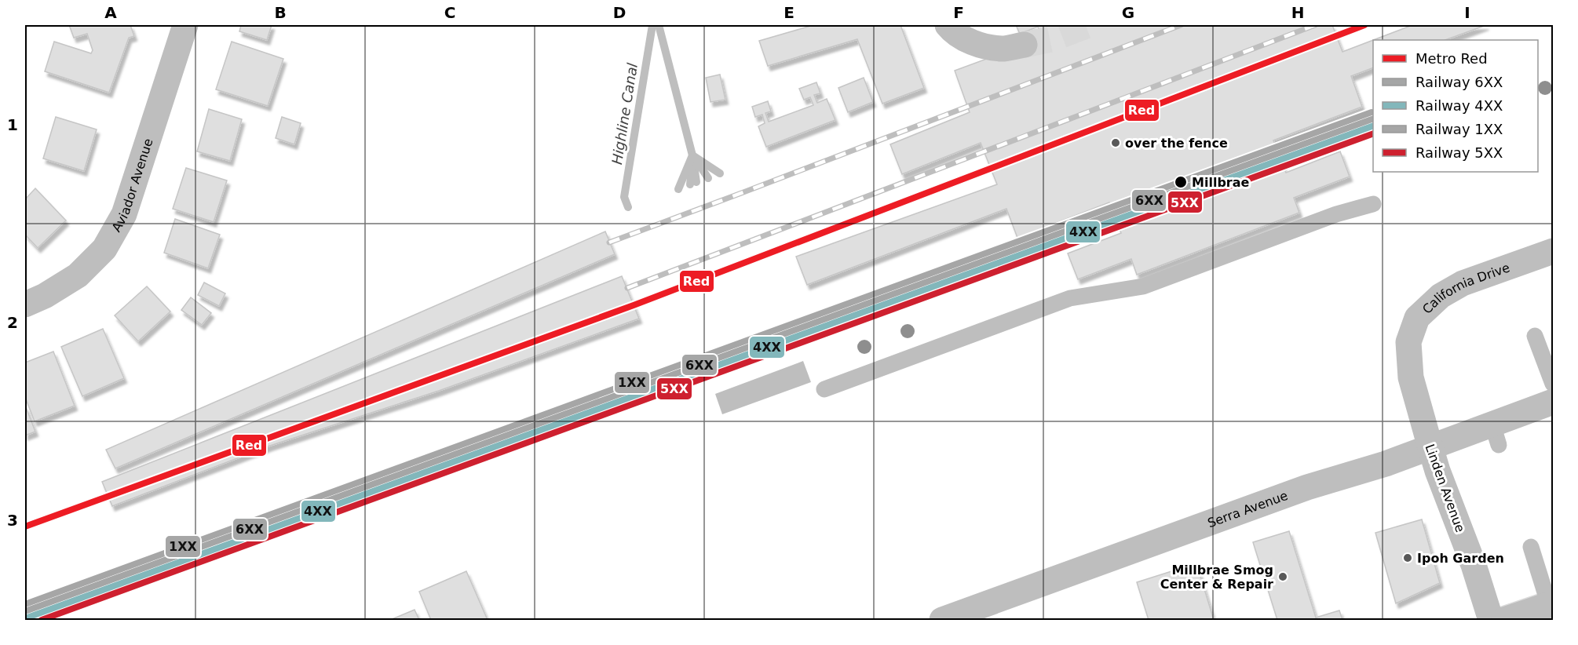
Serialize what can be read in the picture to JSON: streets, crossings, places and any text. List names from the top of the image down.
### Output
{
  "streets": {
    "street": [
      "Aviador Avenue",
      "California Drive",
      "Linden Avenue",
      "Serra Avenue"
    ]
  },
  "crossings": [
    ["California Drive", "Linden Avenue"],
    ["Linden Avenue", "Serra Avenue"]
  ],
  "water": ["Highline Canal"],
  "places": [
    "over the fence",
    "Millbrae",
    "Ipoh Garden",
    "Millbrae Smog Center & Repair"
  ],
  "lines": [
    "metro line Red",
    "rail line 1XX",
    "rail line 6XX",
    "rail line 4XX",
    "rail line 5XX"
  ],
  "legend": [
    "Metro Red",
    "Railway 6XX",
    "Railway 4XX",
    "Railway 1XX",
    "Railway 5XX"
  ],
  "grid": {
    "columns": [
      "A",
      "B",
      "C",
      "D",
      "E",
      "F",
      "G",
      "H",
      "I"
    ],
    "rows": ["1", "2", "3"]
  }
}
